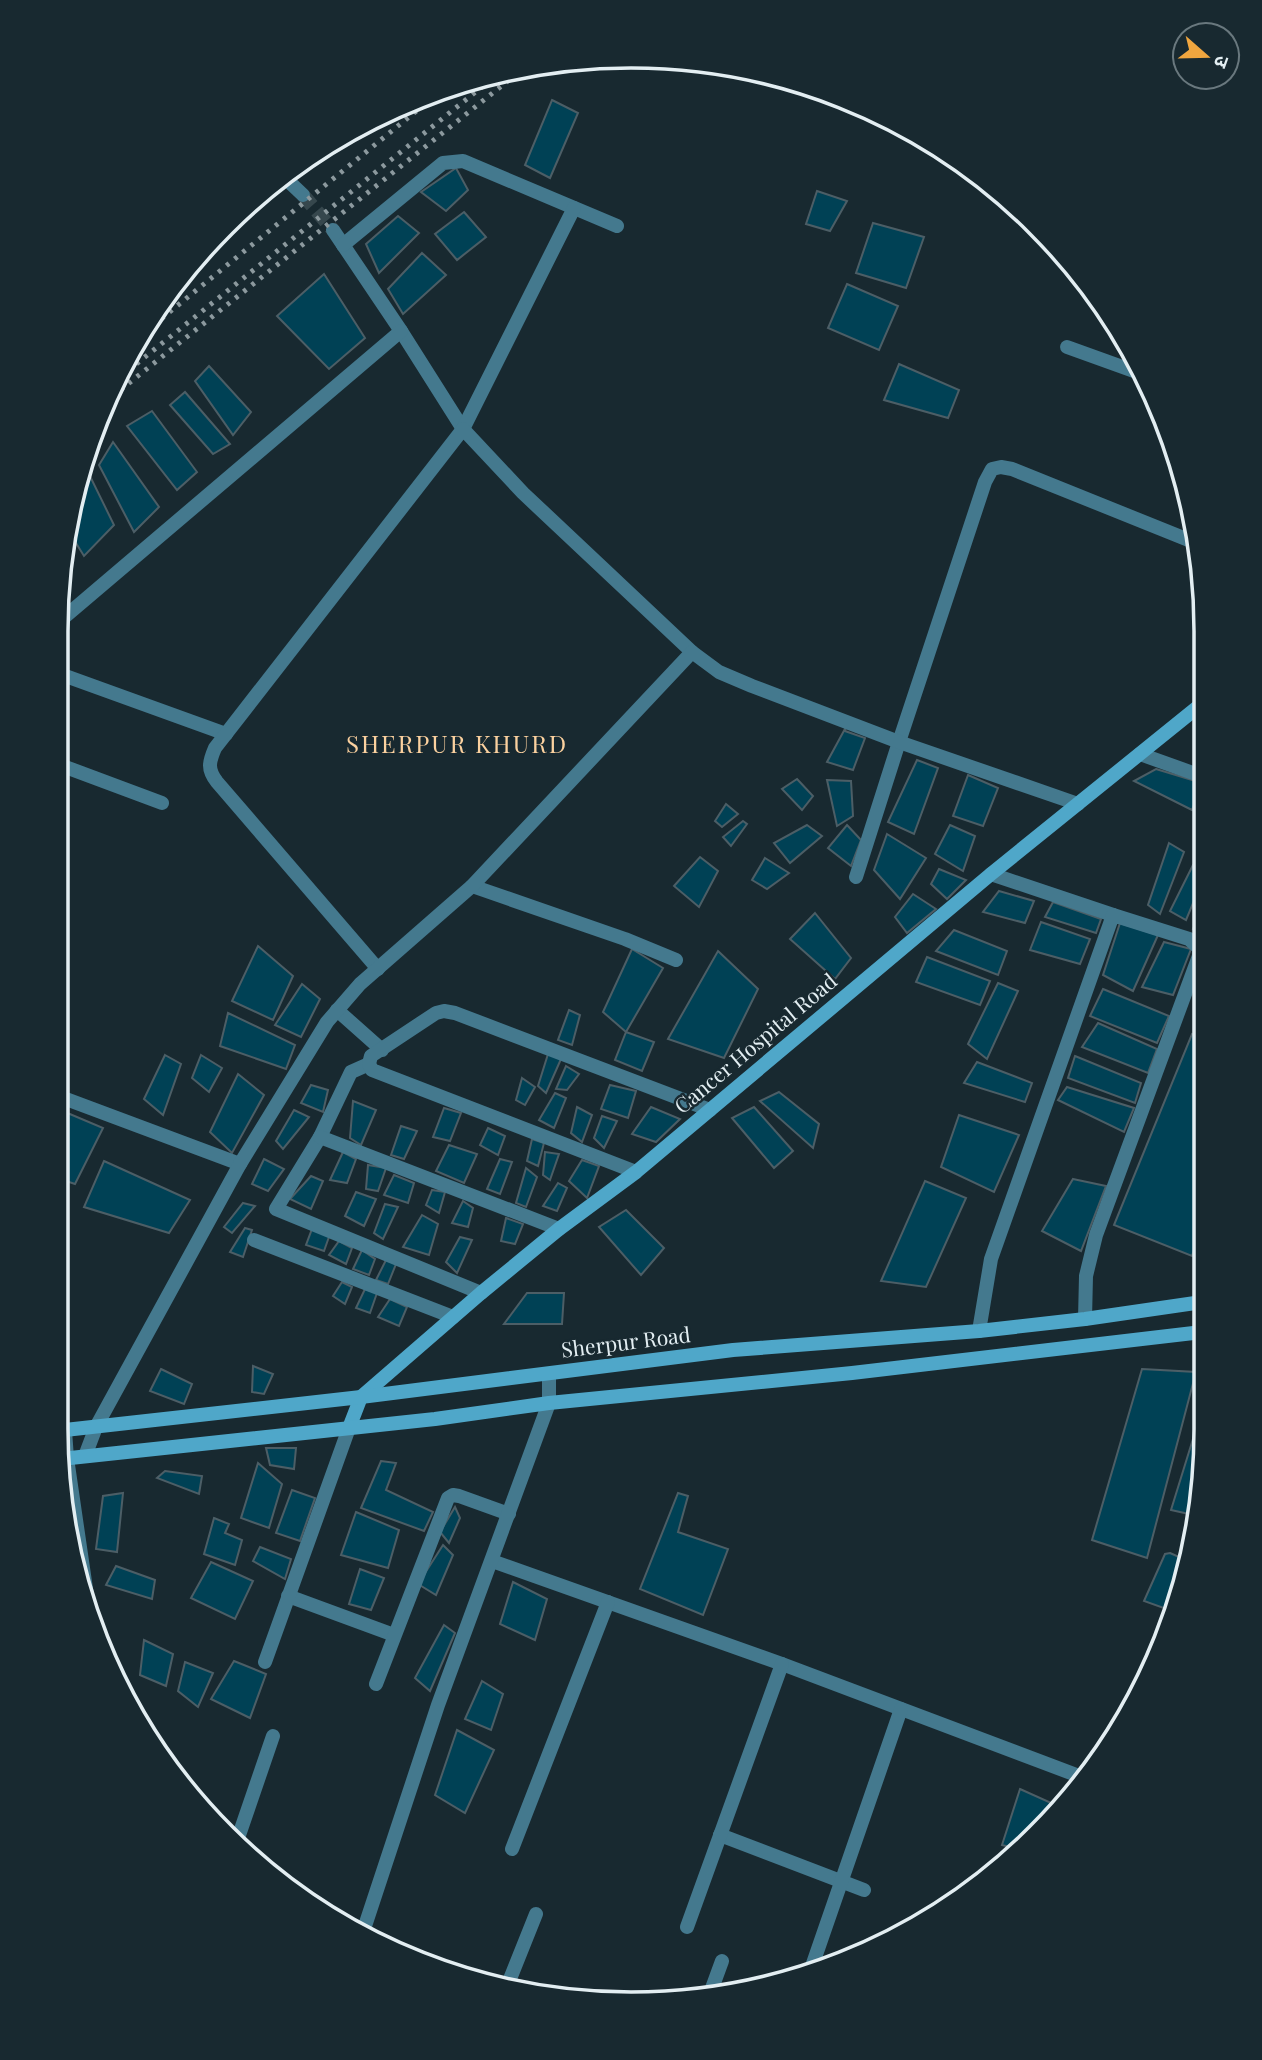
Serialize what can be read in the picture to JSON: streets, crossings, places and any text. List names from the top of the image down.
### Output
{
  "streets": {
    "street": ["Cancer Hospital Road", "Sherpur Road"]
  },
  "crossings": [
    ["Cancer Hospital Road", "Sherpur Road"]
  ],
  "districts": ["SHERPUR KHURD"],
  "north": "right"
}
